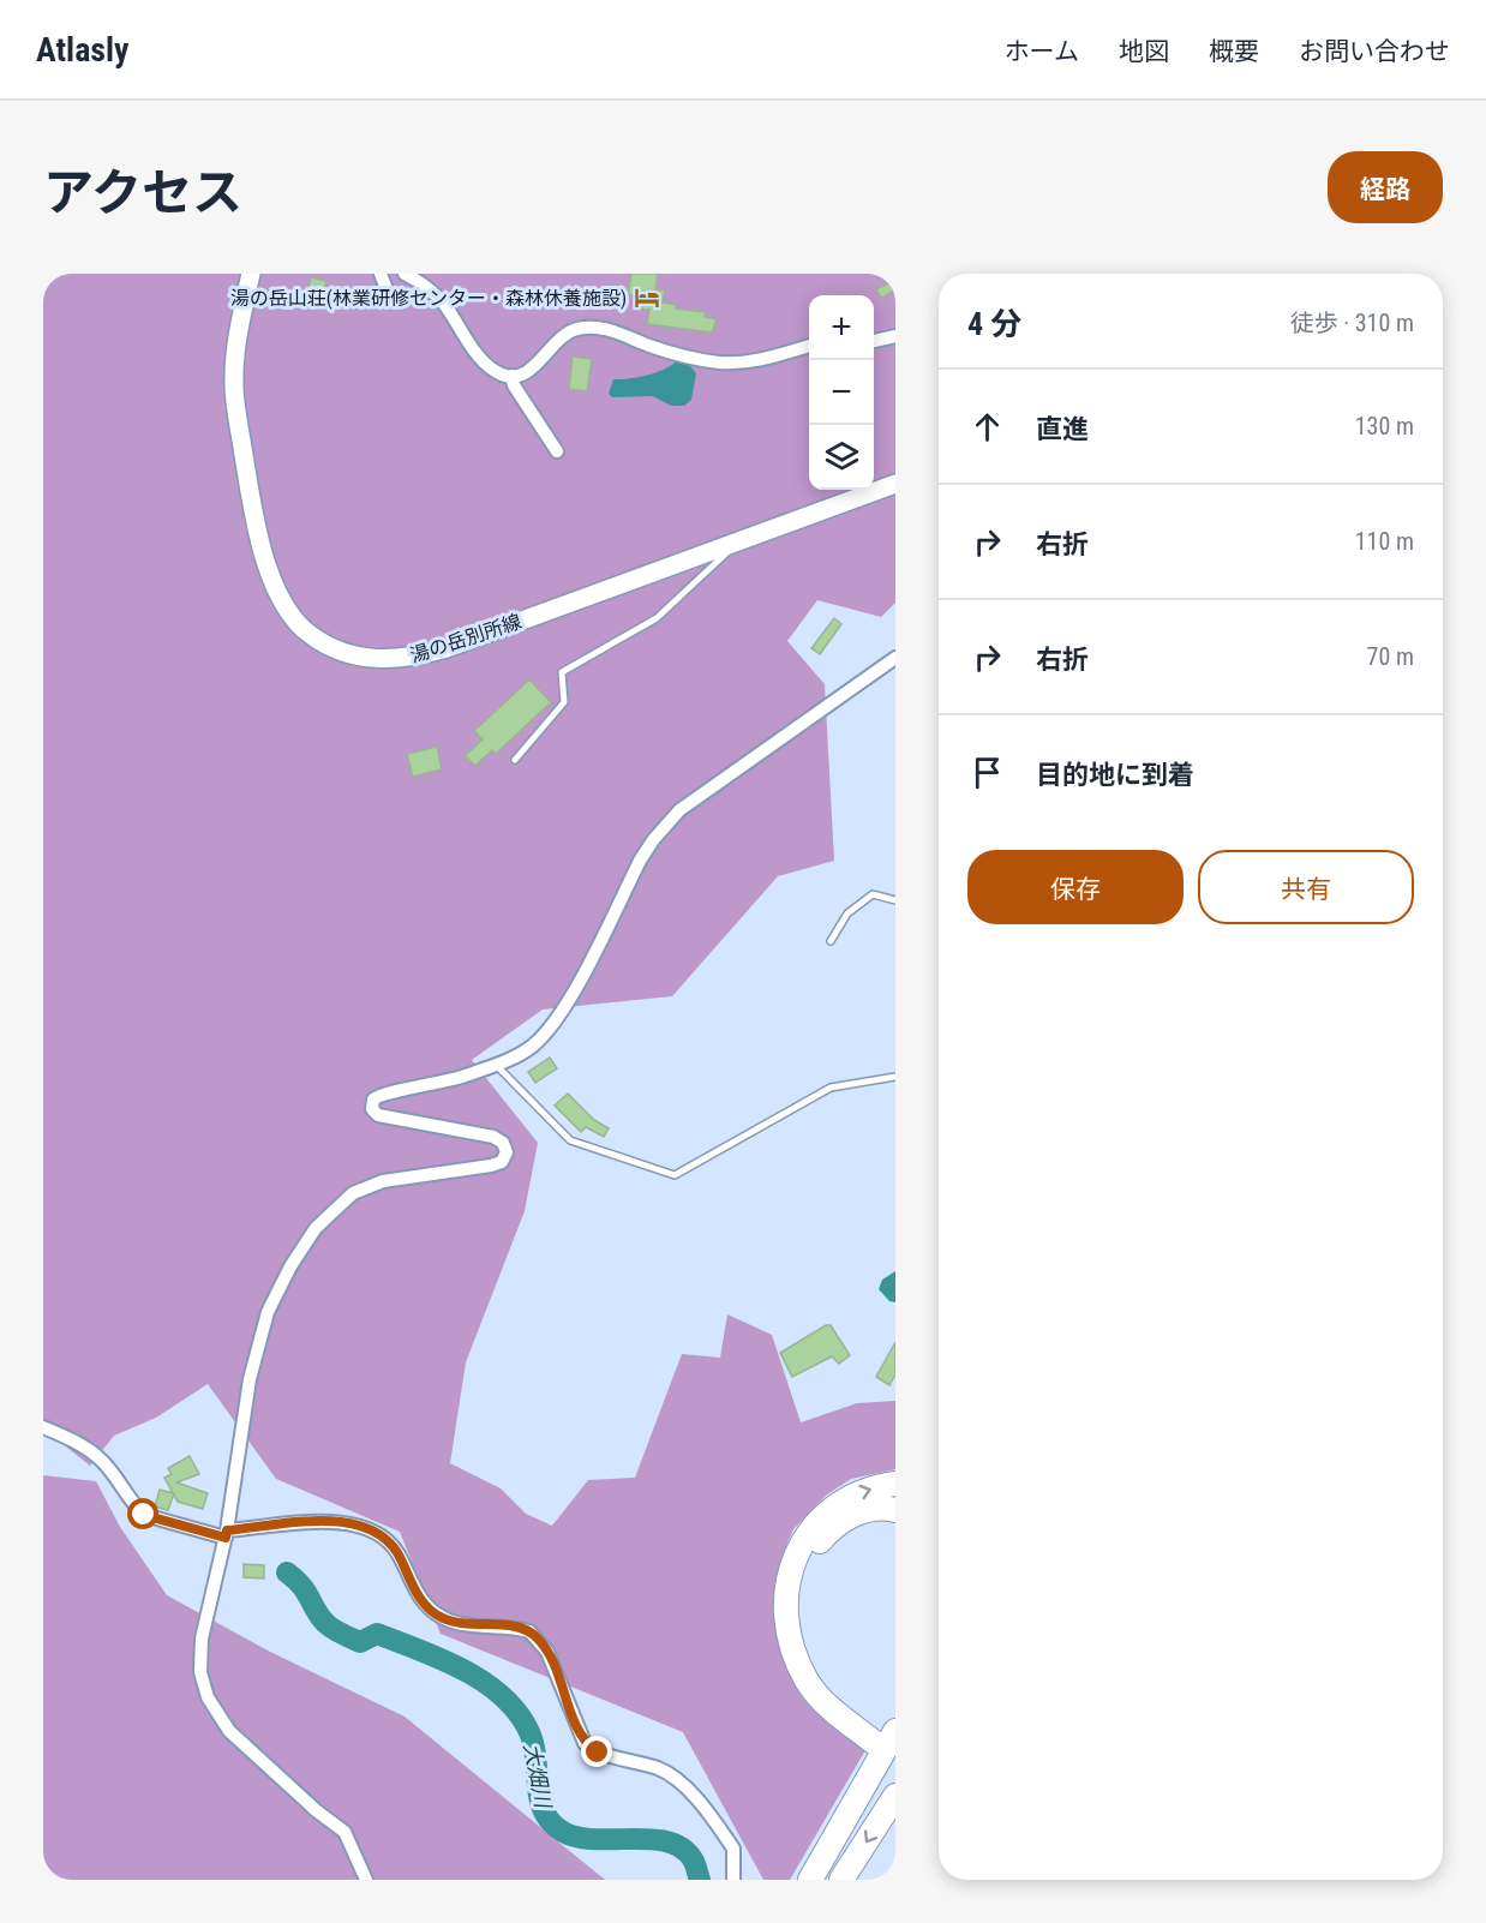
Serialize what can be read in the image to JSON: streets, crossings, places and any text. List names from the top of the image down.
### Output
{
  "streets": {
    "main road": ["湯の岳別所線"]
  },
  "water": ["大畑川"],
  "places": {
    "hotel": ["湯の岳山荘(林業研修センター・森林休養施設)"]
  },
  "page": {
    "header": "Atlasly",
    "nav": [
      "ホーム",
      "地図",
      "概要",
      "お問い合わせ"
    ],
    "title": "アクセス",
    "buttons": [
      "経路",
      ["保存", "共有"]
    ],
    "heading": ["4 分", "徒歩 · 310 m"],
    "map_buttons": ["+", "−"],
    "list": [
      ["直進", "130 m"],
      ["右折", "110 m"],
      ["右折", "70 m"],
      "目的地に到着"
    ]
  }
}
